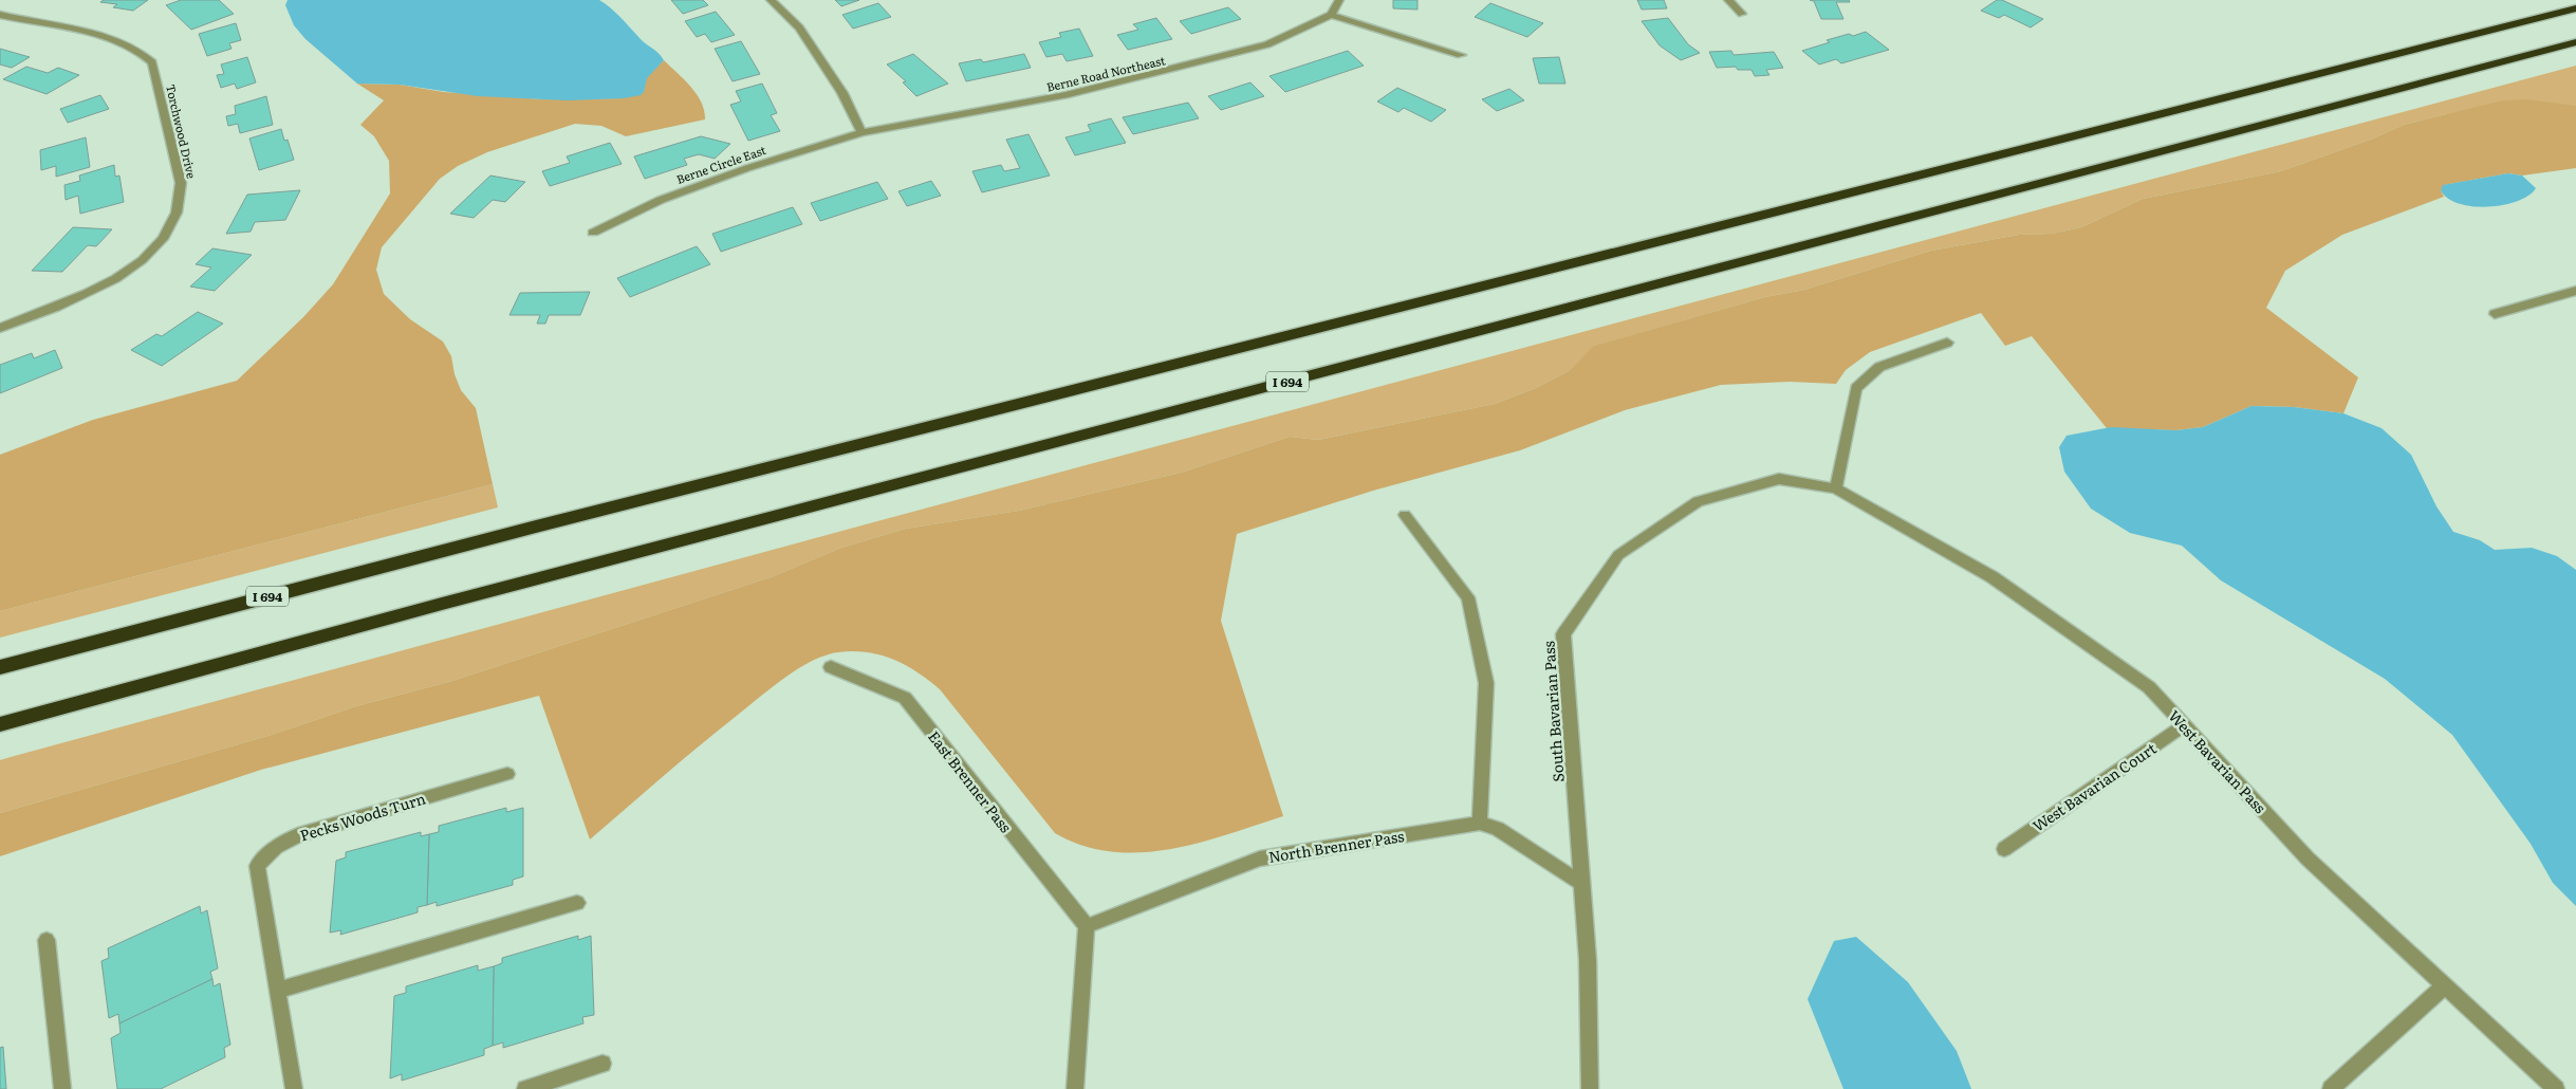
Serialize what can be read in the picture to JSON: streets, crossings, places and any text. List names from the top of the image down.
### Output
{
  "streets": {
    "highway": ["I 694"],
    "street": [
      "Berne Road Northeast",
      "Torchwood Drive",
      "Berne Circle East",
      "South Bavarian Pass",
      "West Bavarian Pass",
      "East Brenner Pass",
      "West Bavarian Court",
      "Pecks Woods Turn",
      "North Brenner Pass"
    ]
  },
  "crossings": [
    ["Berne Road Northeast", "Berne Circle East"],
    ["South Bavarian Pass", "West Bavarian Pass"],
    ["West Bavarian Pass", "West Bavarian Court"],
    ["East Brenner Pass", "North Brenner Pass"]
  ]
}
